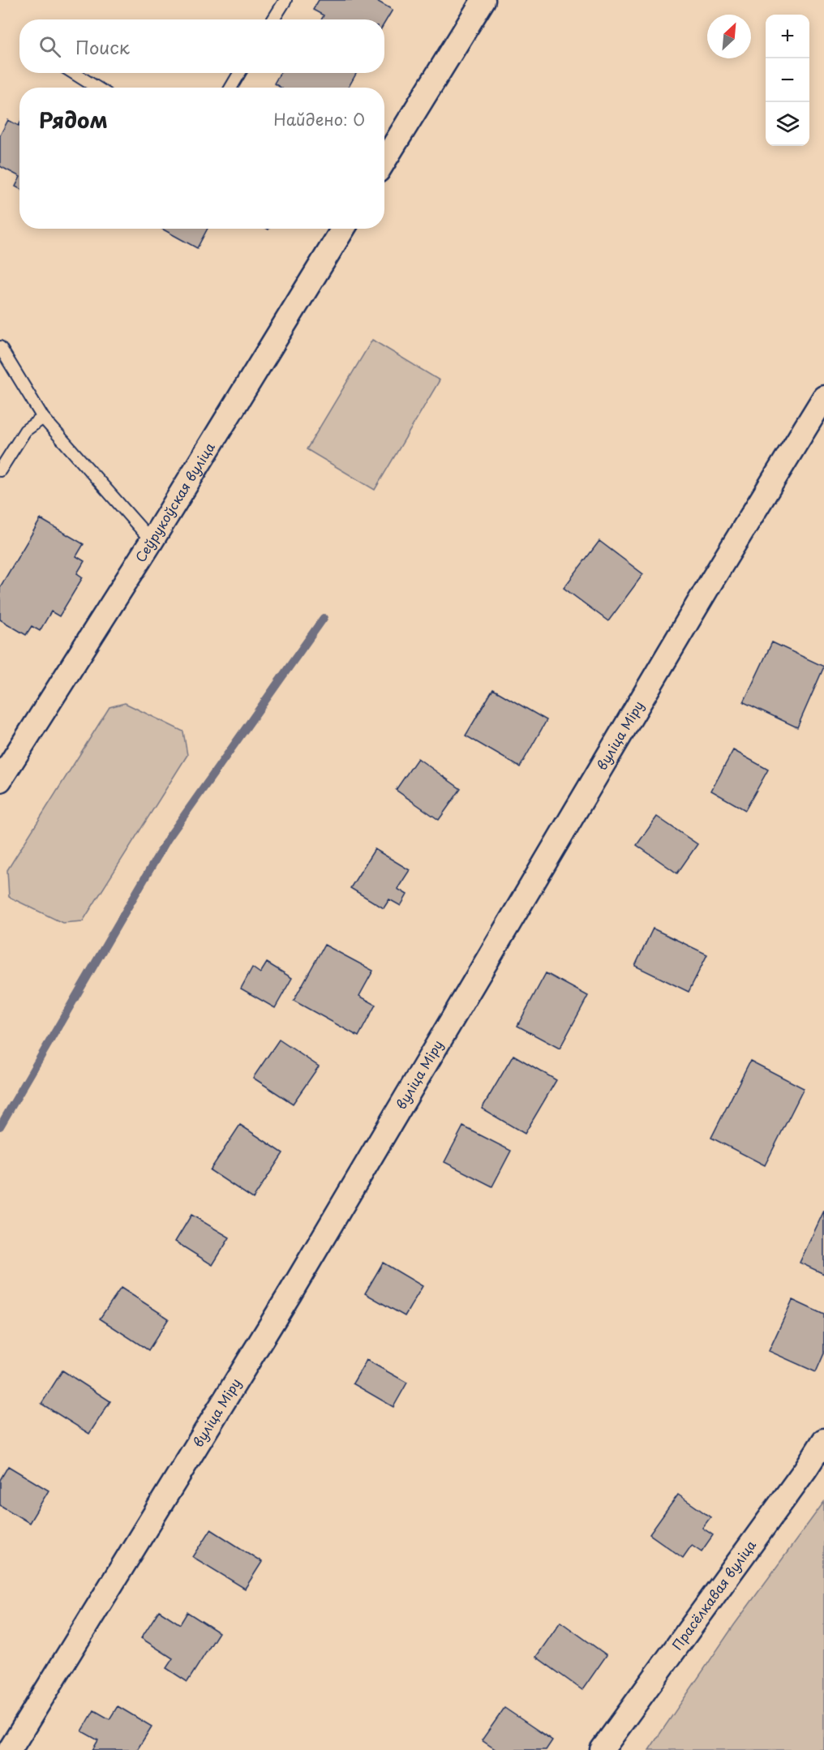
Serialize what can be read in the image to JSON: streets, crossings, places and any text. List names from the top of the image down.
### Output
{
  "streets": {
    "street": ["Сеўрукоўская вуліца", "вуліца Міру", "Прасёлкавая вуліца"]
  },
  "north": "top right",
  "page": {
    "map_buttons": ["+", "−"],
    "search": "Поиск",
    "heading": ["Рядом", "Найдено: 0"]
  }
}
